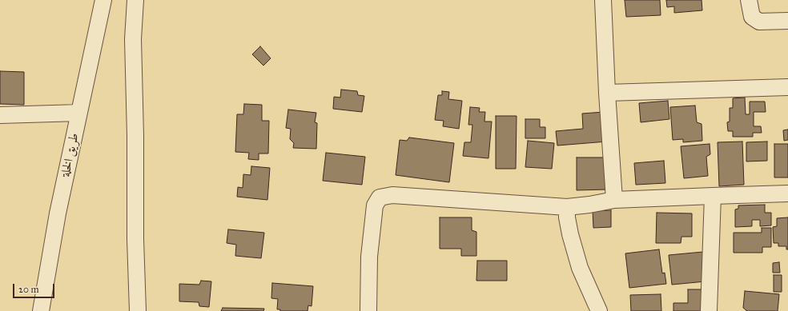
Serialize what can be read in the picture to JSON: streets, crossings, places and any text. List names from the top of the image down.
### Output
{
  "streets": {
    "street": ["طريق الخلة"]
  },
  "scale_bar": "20 m"
}
